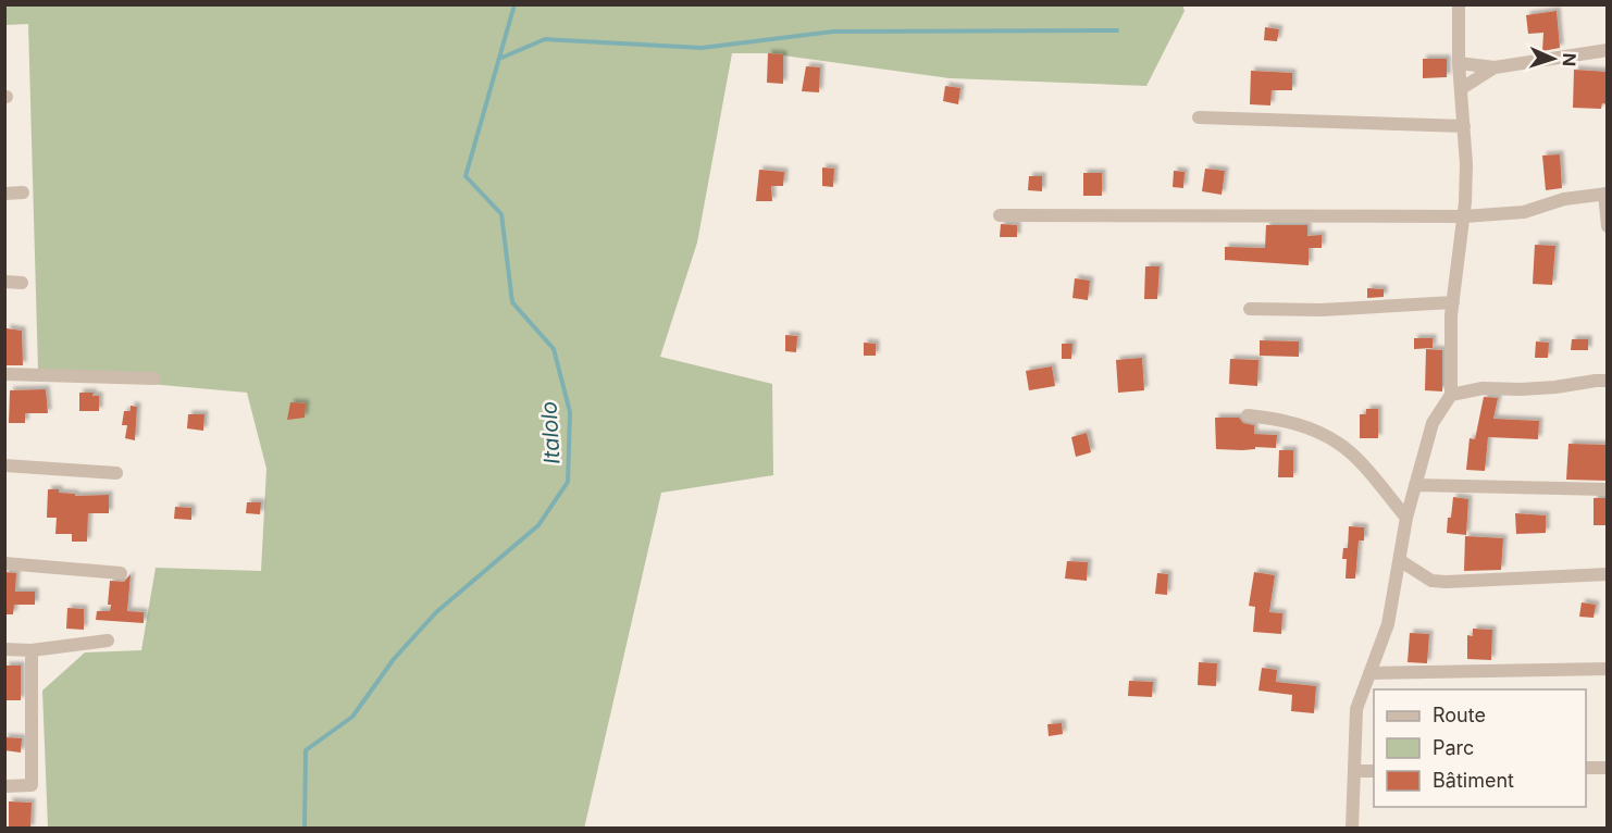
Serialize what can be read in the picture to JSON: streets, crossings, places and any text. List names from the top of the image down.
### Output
{
  "water": ["Italolo"],
  "legend": ["Route", "Parc", "Bâtiment"],
  "north": "right"
}
